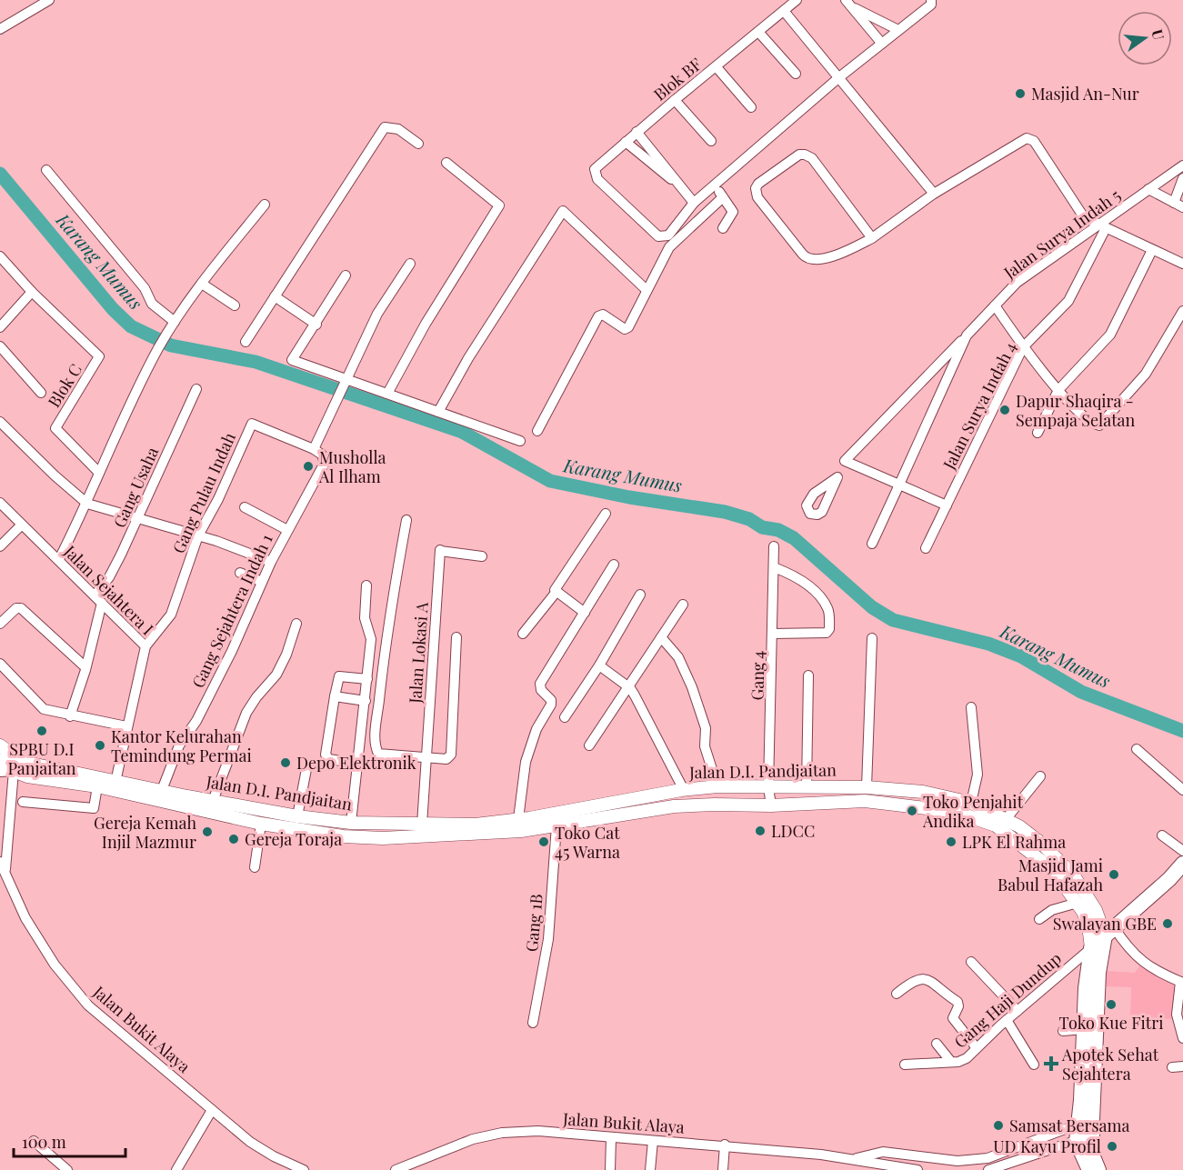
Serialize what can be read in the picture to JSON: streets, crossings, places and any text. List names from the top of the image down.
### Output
{
  "streets": {
    "highway": ["Jalan D.I. Pandjaitan"],
    "street": [
      "Blok BF",
      "Jalan Surya Indah 5",
      "Blok C",
      "Jalan Surya Indah 4",
      "Gang Usaha",
      "Gang Pulau Indah",
      "Jalan Sejahtera I",
      "Gang Sejahtera Indah 1",
      "Jalan Lokasi A",
      "Gang 4",
      "Gang 1B",
      "Gang Haji Dundup",
      "Jalan Bukit Alaya"
    ]
  },
  "crossings": [
    ["Jalan Surya Indah 5", "Jalan Surya Indah 4"],
    ["Gang Usaha", "Jalan Sejahtera I"],
    ["Gang Pulau Indah", "Jalan Sejahtera I"],
    ["Gang Pulau Indah", "Gang Sejahtera Indah 1"],
    ["Jalan Sejahtera I", "Jalan D.I. Pandjaitan"],
    ["Gang Sejahtera Indah 1", "Jalan D.I. Pandjaitan"],
    ["Jalan Lokasi A", "Jalan D.I. Pandjaitan"],
    ["Gang 4", "Jalan D.I. Pandjaitan"],
    ["Jalan D.I. Pandjaitan", "Gang 1B"],
    ["Jalan D.I. Pandjaitan", "Gang Haji Dundup"],
    ["Jalan D.I. Pandjaitan", "Jalan Bukit Alaya"]
  ],
  "water": ["Karang Mumus"],
  "places": {
    "other": [
      "Masjid An-Nur",
      "Dapur Shaqira - Sempaja Selatan",
      "Musholla Al Ilham",
      "SPBU D.I Panjaitan",
      "Kantor Kelurahan Temindung Permai",
      "Depo Elektronik",
      "Toko Penjahit Andika",
      "LDCC",
      "Gereja Kemah Injil Mazmur",
      "Gereja Toraja",
      "Toko Cat 45 Warna",
      "LPK El Rahma",
      "Masjid Jami Babul Hafazah",
      "Swalayan GBE",
      "Toko Kue Fitri",
      "Samsat Bersama",
      "UD Kayu Profil"
    ],
    "health": ["Apotek Sehat Sejahtera"]
  },
  "scale_bar": "100 m",
  "north": "right"
}
